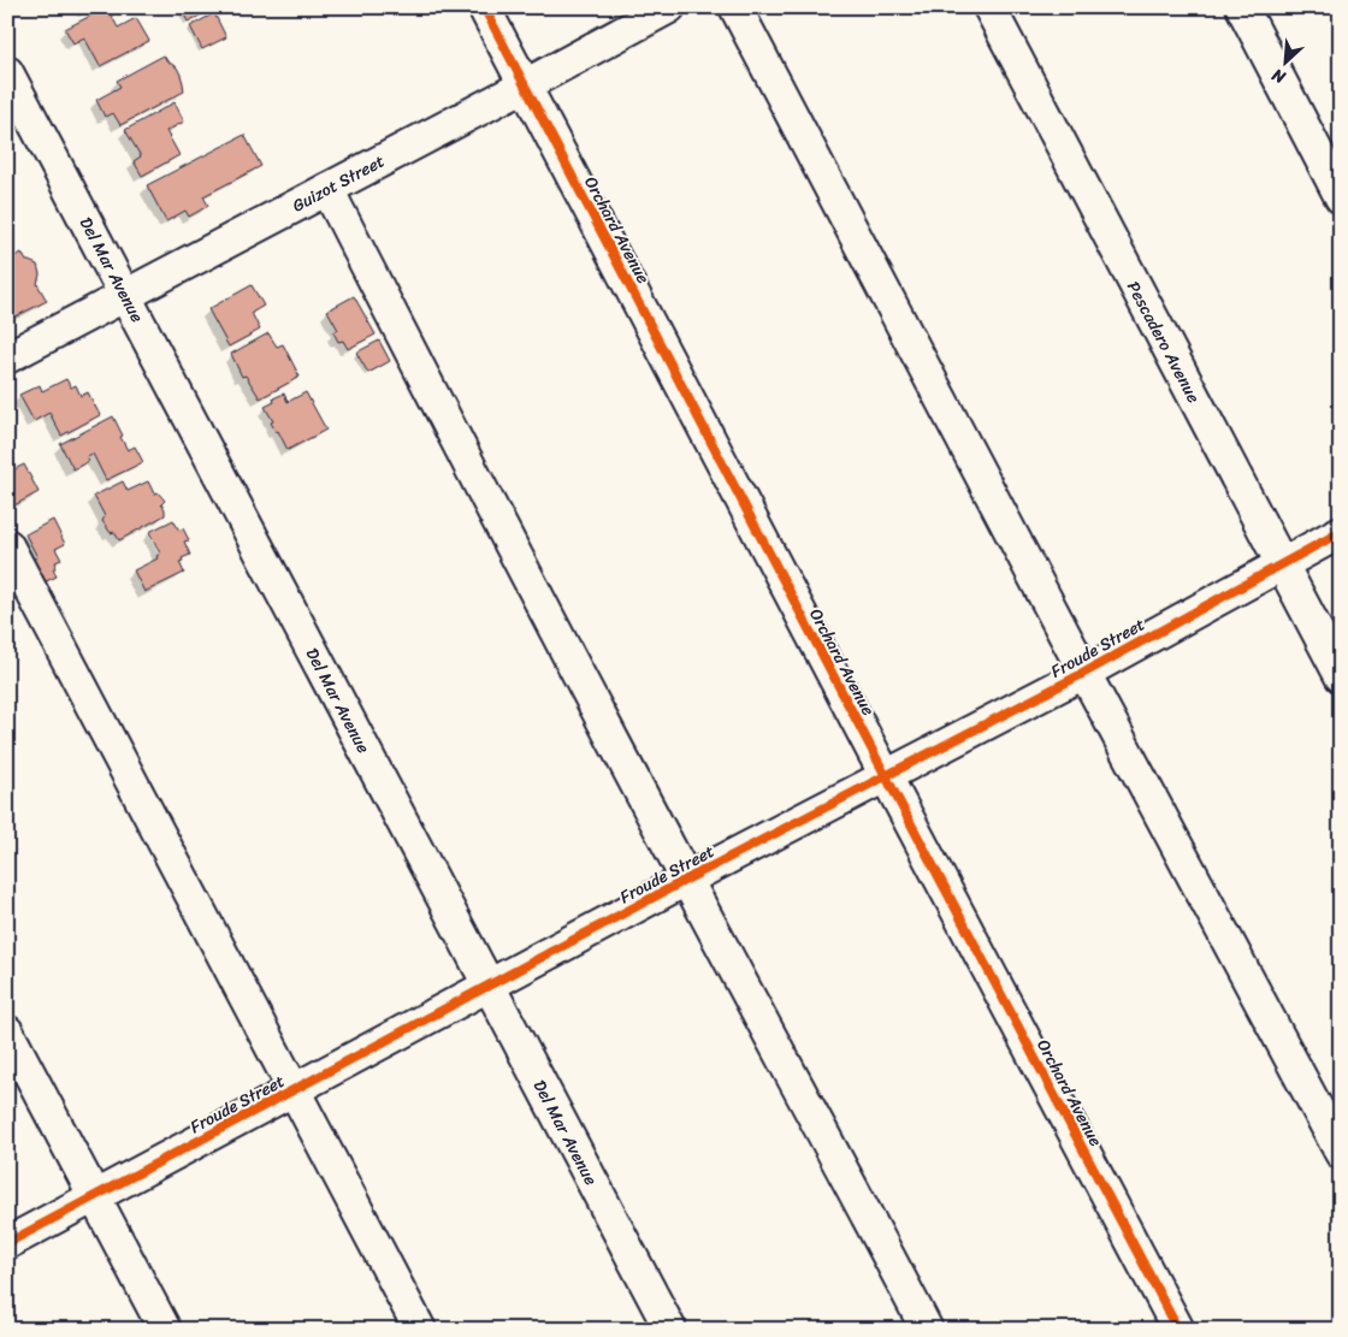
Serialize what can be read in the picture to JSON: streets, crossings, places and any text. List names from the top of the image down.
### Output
{
  "streets": {
    "street": [
      "Guizot Street",
      "Orchard Avenue",
      "Del Mar Avenue",
      "Pescadero Avenue",
      "Froude Street"
    ]
  },
  "crossings": [
    ["Guizot Street", "Orchard Avenue"],
    ["Guizot Street", "Del Mar Avenue"],
    ["Orchard Avenue", "Froude Street"],
    ["Del Mar Avenue", "Froude Street"],
    ["Pescadero Avenue", "Froude Street"]
  ],
  "north": "bottom left"
}
